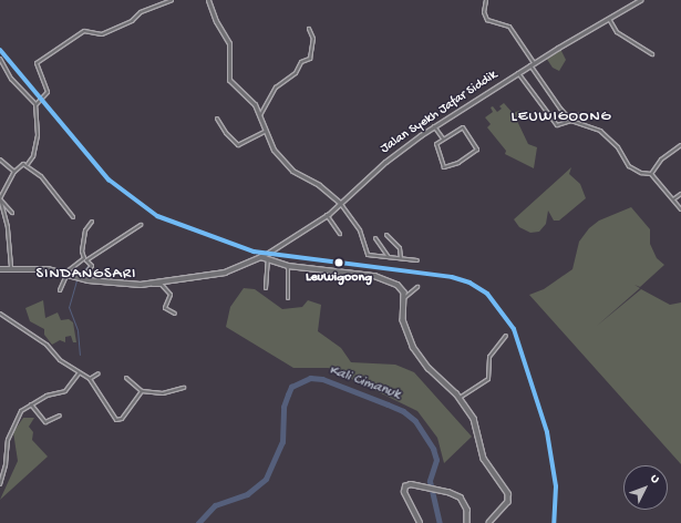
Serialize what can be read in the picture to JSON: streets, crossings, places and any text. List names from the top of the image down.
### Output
{
  "streets": {
    "main road": ["Jalan Syekh Jafar Siddik"]
  },
  "districts": ["LEUWIGOONG", "SINDANGSARI"],
  "water": ["Kali Cimanuk"],
  "places": ["Leuwigoong"],
  "north": "top right"
}
